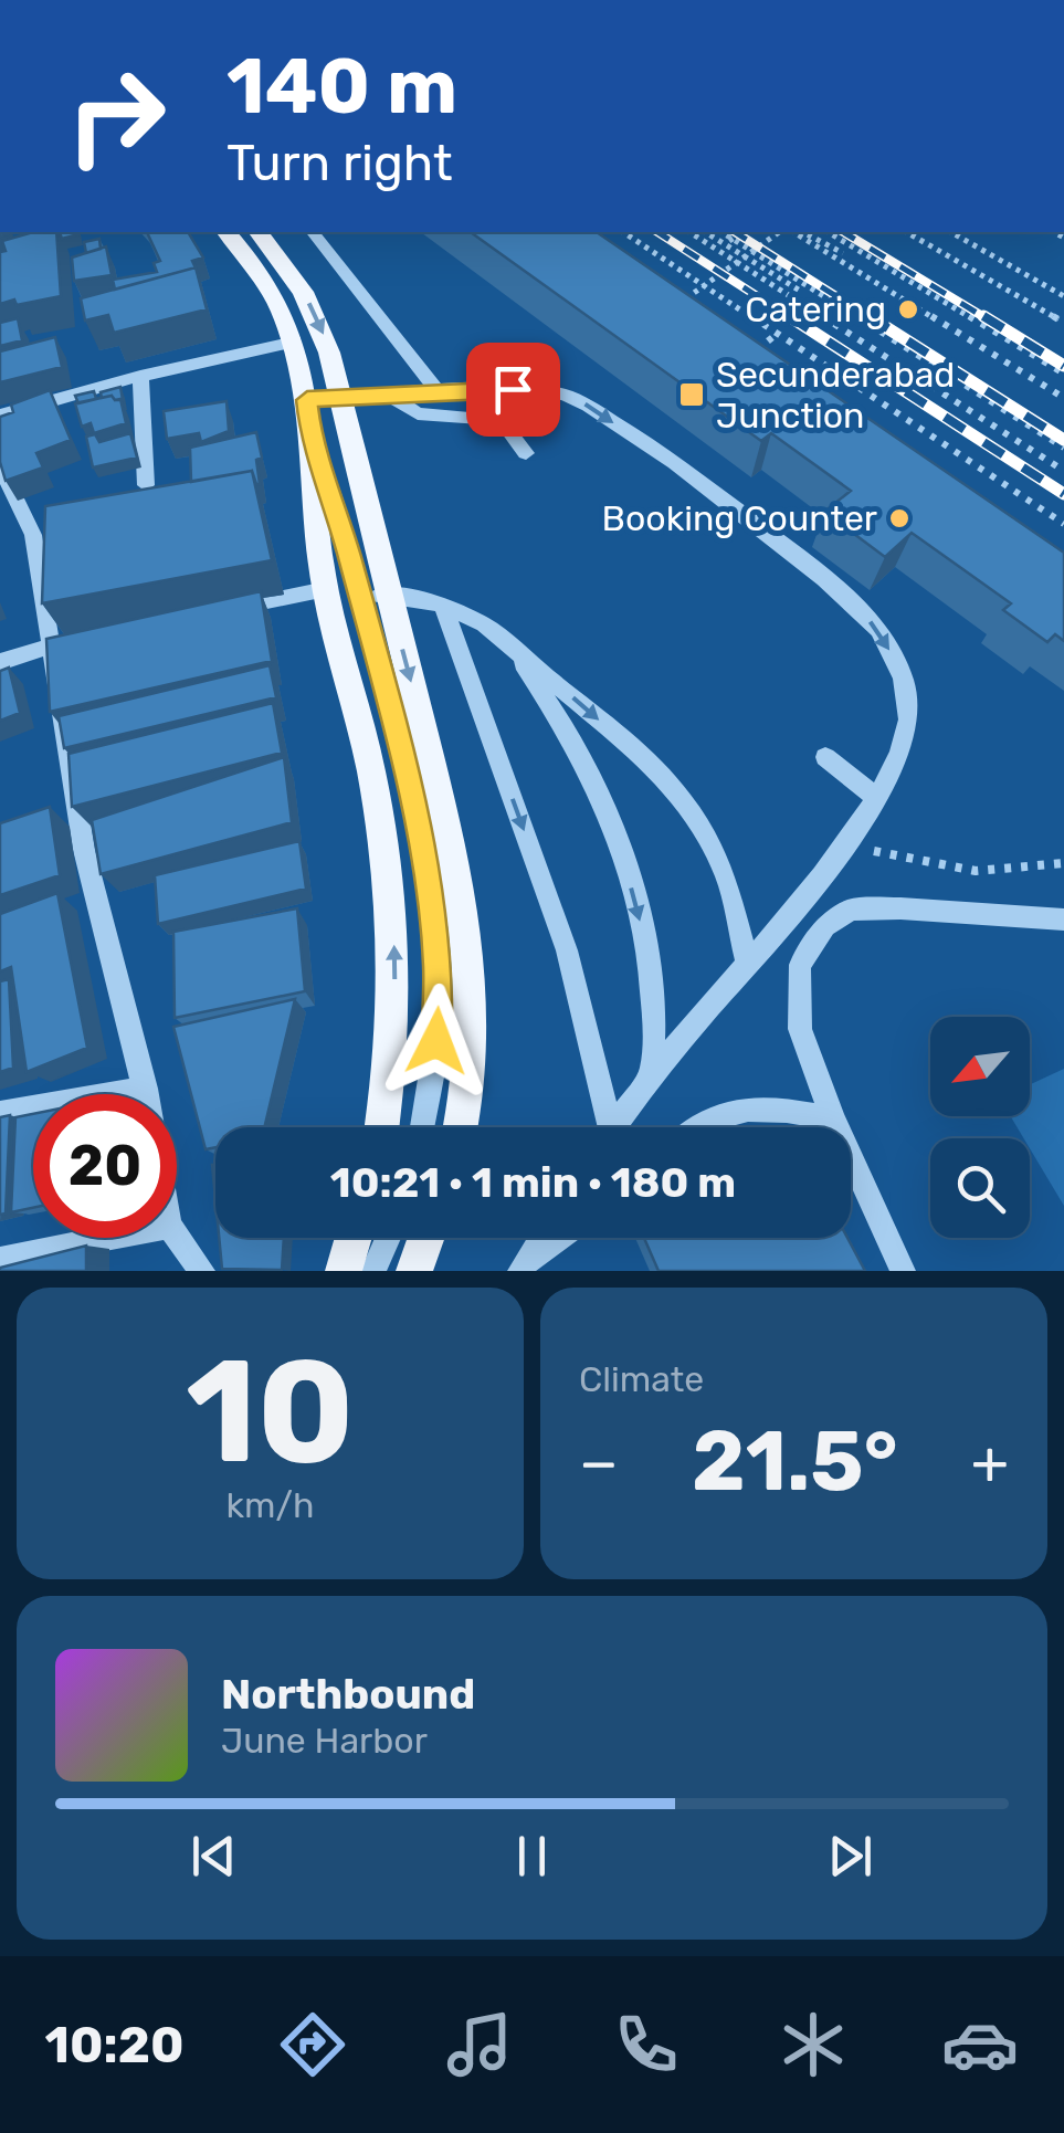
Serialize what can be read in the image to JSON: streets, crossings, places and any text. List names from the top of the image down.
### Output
{
  "places": {
    "other": ["Catering", "Booking Counter"],
    "transit": ["Secunderabad Junction"]
  },
  "north": "bottom left",
  "page": {
    "turn": ["140 m", "Turn right"],
    "limit": "20",
    "trip": "10:21 · 1 min · 180 m",
    "tile": [
      ["10", "km/h"],
      "Climate"
    ],
    "heat": ["−", "21.5°", "+"],
    "song": ["Northbound", "June Harbor"],
    "tabs": "10:20"
  }
}
